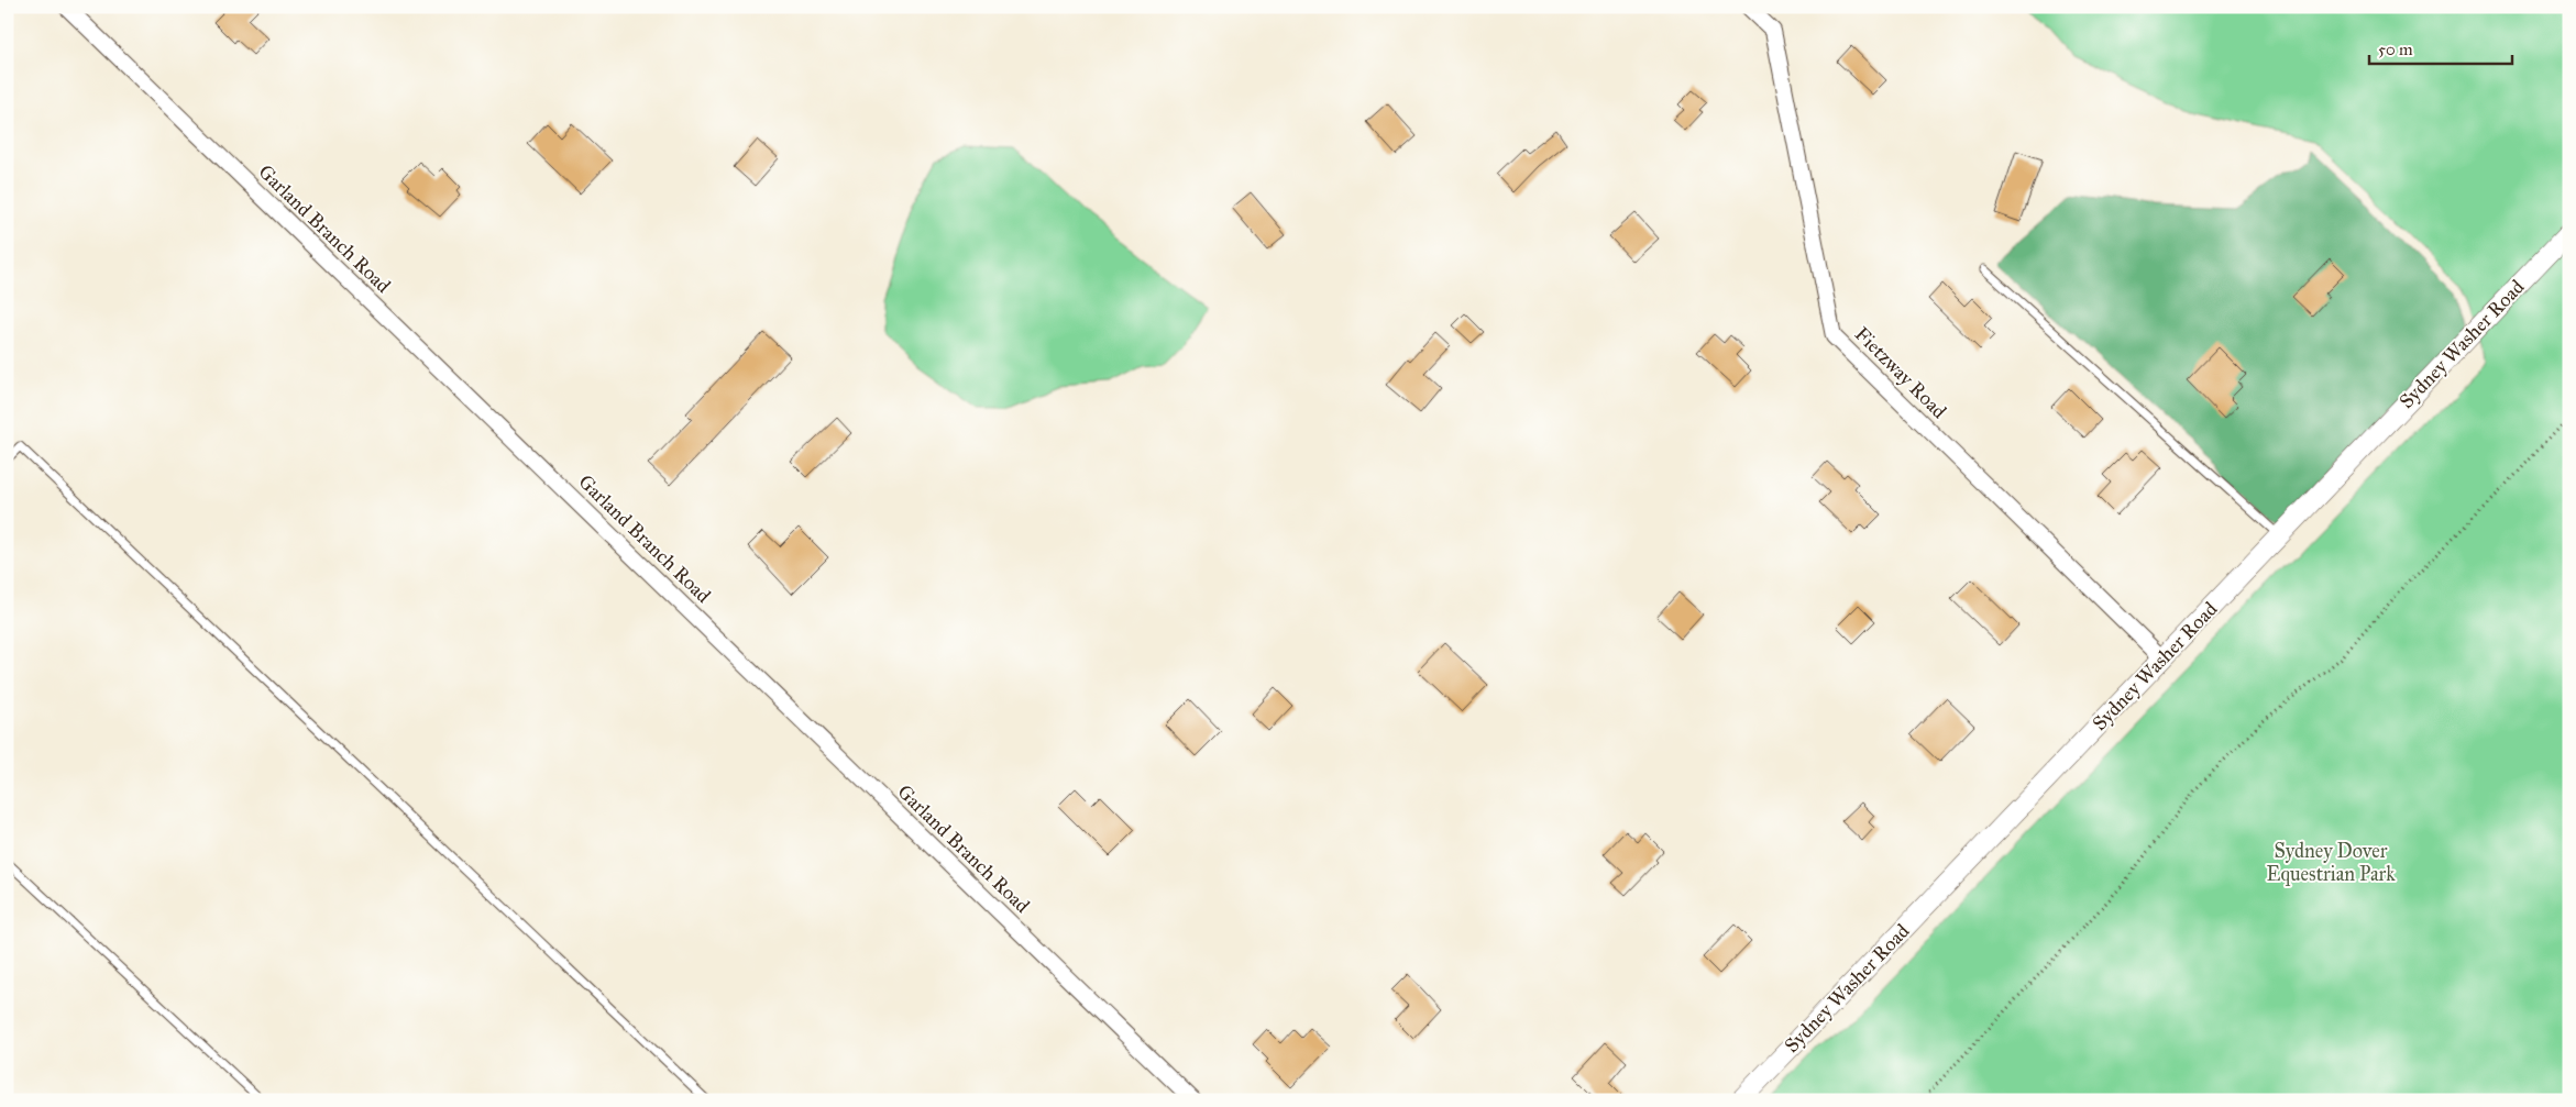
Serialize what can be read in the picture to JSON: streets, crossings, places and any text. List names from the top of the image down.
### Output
{
  "streets": {
    "street": ["Garland Branch Road", "Sydney Washer Road", "Fietzway Road"]
  },
  "crossings": [
    ["Sydney Washer Road", "Fietzway Road"]
  ],
  "parks": ["Sydney Dover Equestrian Park"],
  "scale_bar": "50 m"
}
